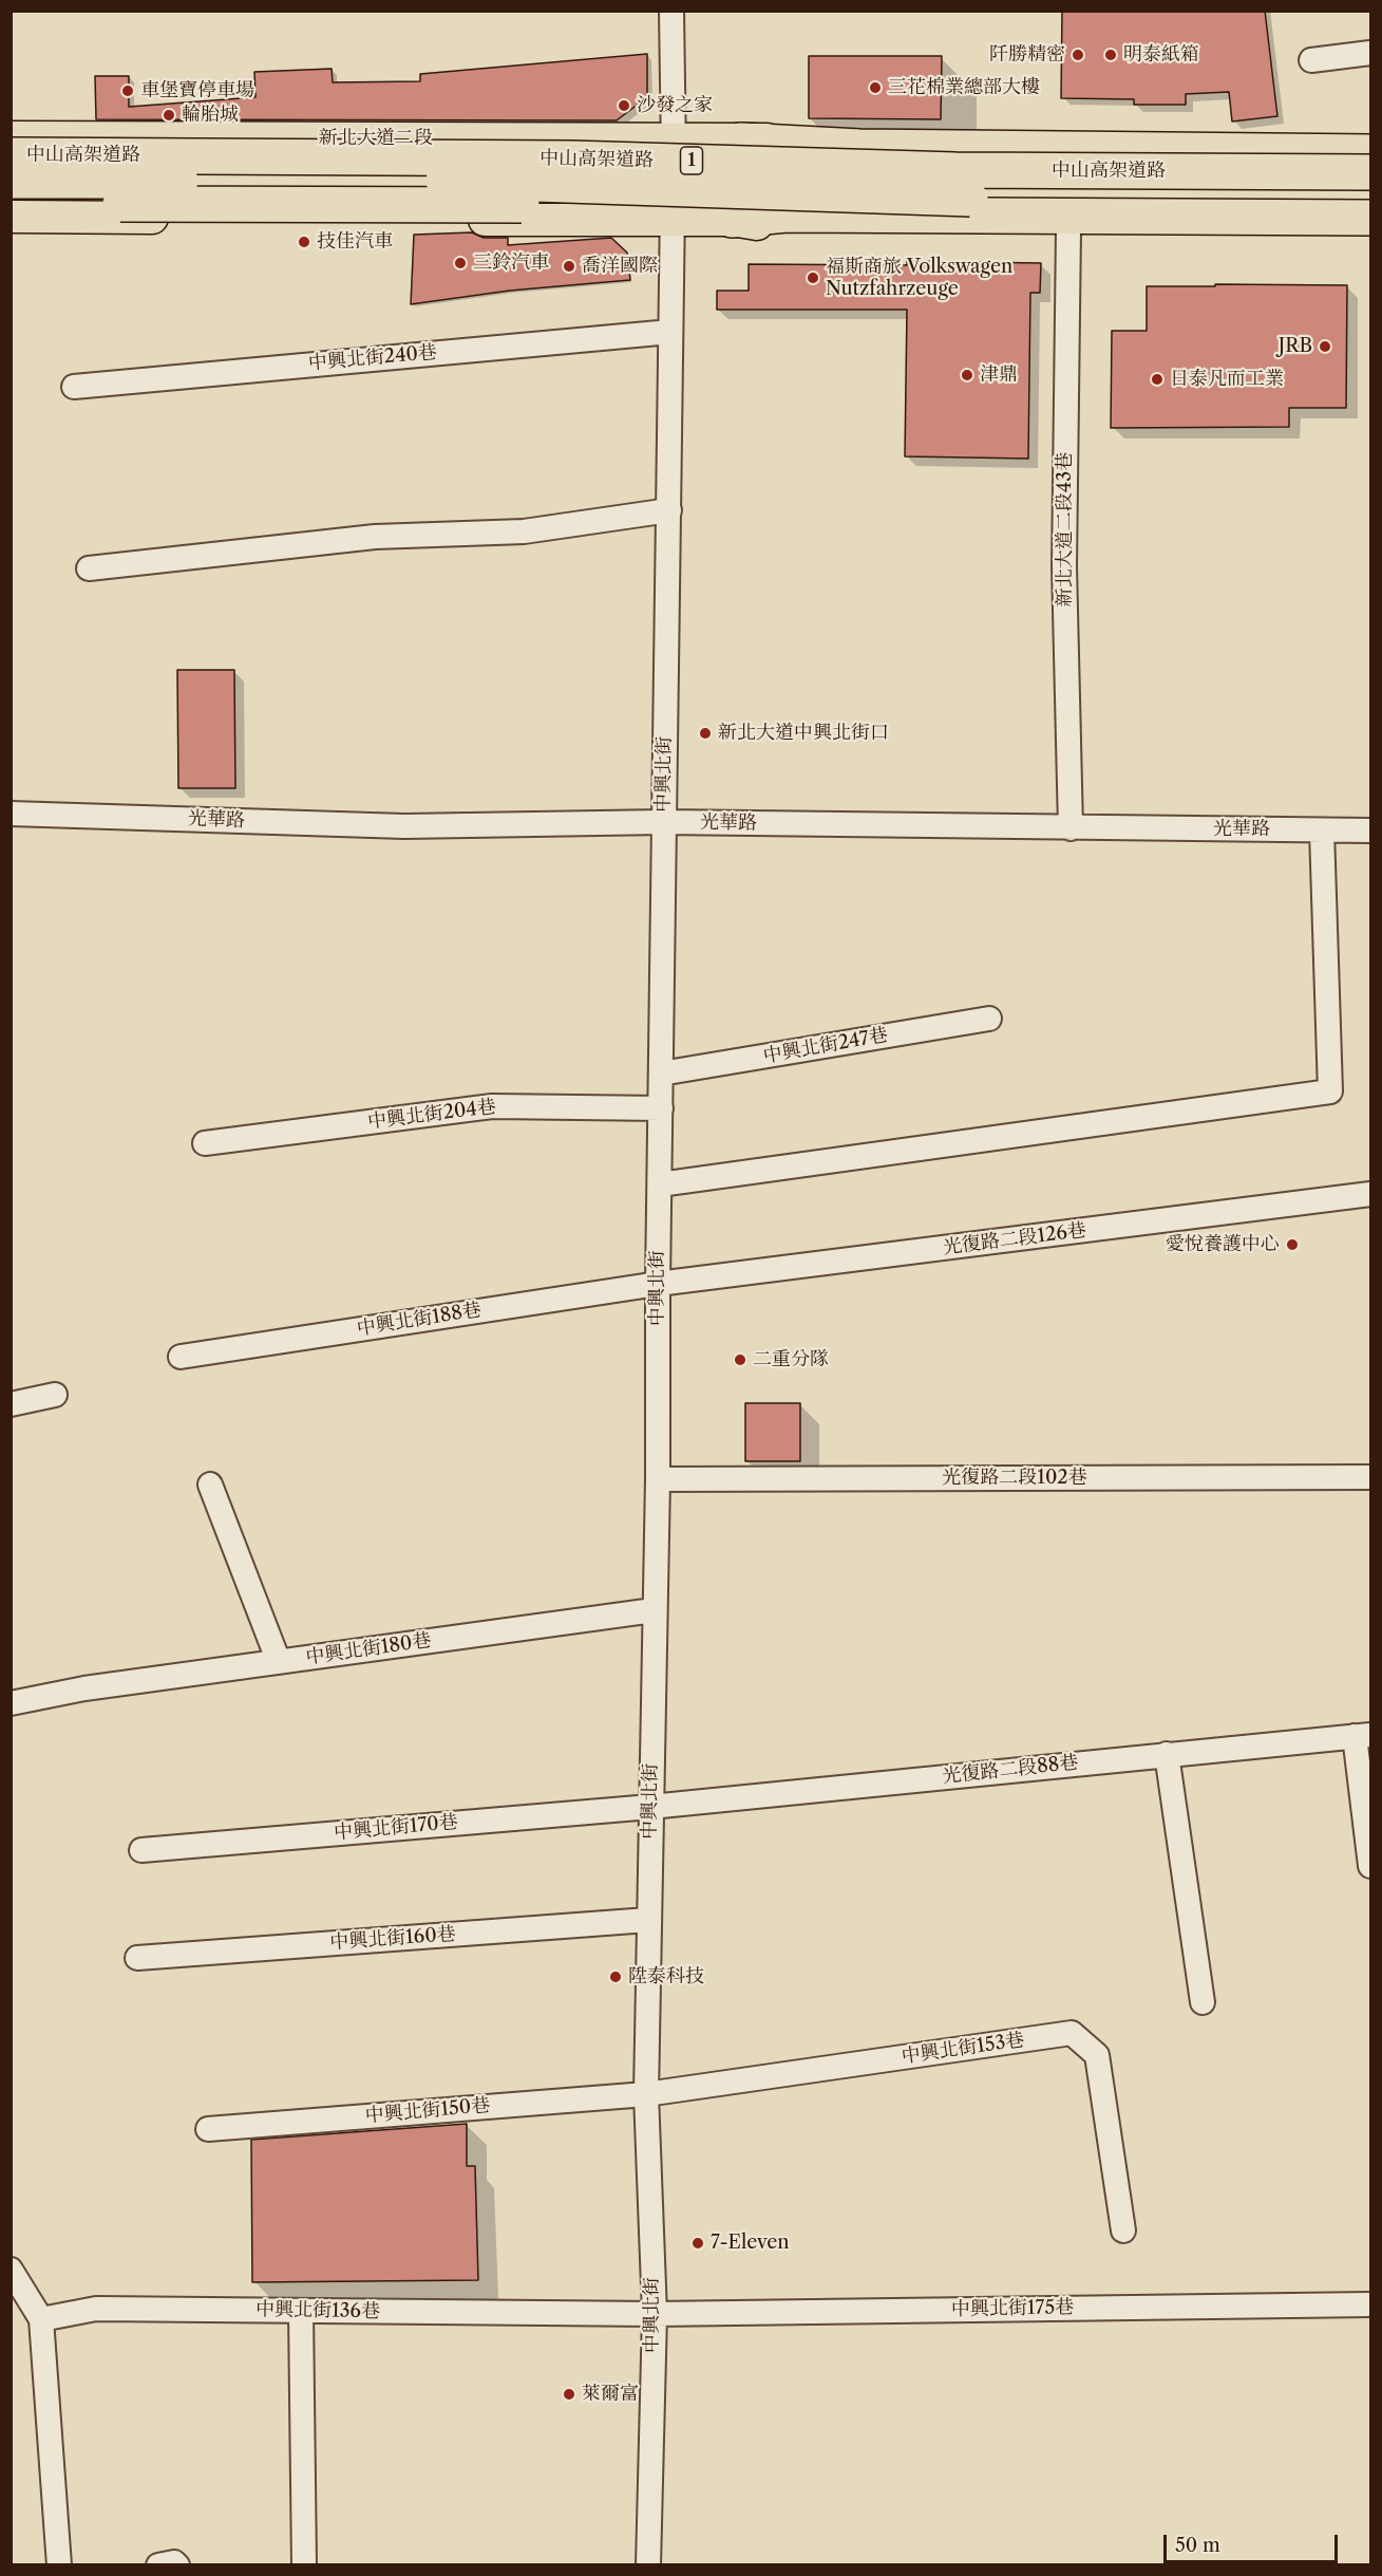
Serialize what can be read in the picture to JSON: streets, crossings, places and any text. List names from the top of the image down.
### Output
{
  "streets": {
    "highway": ["中山高架道路", "1"],
    "main road": ["新北大道二段"],
    "street": [
      "中興北街240巷",
      "新北大道二段43巷",
      "中興北街",
      "光華路",
      "中興北街247巷",
      "中興北街204巷",
      "光復路二段126巷",
      "中興北街188巷",
      "光復路二段102巷",
      "中興北街180巷",
      "光復路二段88巷",
      "中興北街170巷",
      "中興北街160巷",
      "中興北街153巷",
      "中興北街150巷",
      "中興北街175巷",
      "中興北街136巷"
    ]
  },
  "crossings": [
    ["新北大道二段", "1"],
    ["新北大道二段", "中興北街"],
    ["中興北街240巷", "中興北街"],
    ["新北大道二段43巷", "光華路"],
    ["中興北街", "光華路"],
    ["中興北街", "中興北街247巷"],
    ["中興北街", "中興北街204巷"],
    ["中興北街", "光復路二段126巷"],
    ["中興北街", "中興北街188巷"],
    ["中興北街", "光復路二段102巷"],
    ["中興北街", "中興北街180巷"],
    ["中興北街", "光復路二段88巷"],
    ["中興北街", "中興北街170巷"],
    ["中興北街", "中興北街160巷"],
    ["中興北街", "中興北街153巷"],
    ["中興北街", "中興北街150巷"],
    ["中興北街", "中興北街175巷"],
    ["中興北街", "中興北街136巷"],
    ["光復路二段126巷", "中興北街188巷"],
    ["光復路二段88巷", "中興北街170巷"],
    ["中興北街153巷", "中興北街150巷"],
    ["中興北街175巷", "中興北街136巷"]
  ],
  "places": [
    "阡勝精密",
    "明泰紙箱",
    "三花棉業總部大樓",
    "車堡寶停車場",
    "沙發之家",
    "輪胎城",
    "技佳汽車",
    "三鈴汽車",
    "喬洋國際",
    "福斯商旅 Volkswagen Nutzfahrzeuge",
    "JRB",
    "津鼎",
    "日泰凡而工業",
    "新北大道中興北街口",
    "愛悅養護中心",
    "二重分隊",
    "陞泰科技",
    "7-Eleven",
    "萊爾富"
  ],
  "scale_bar": "50 m"
}
